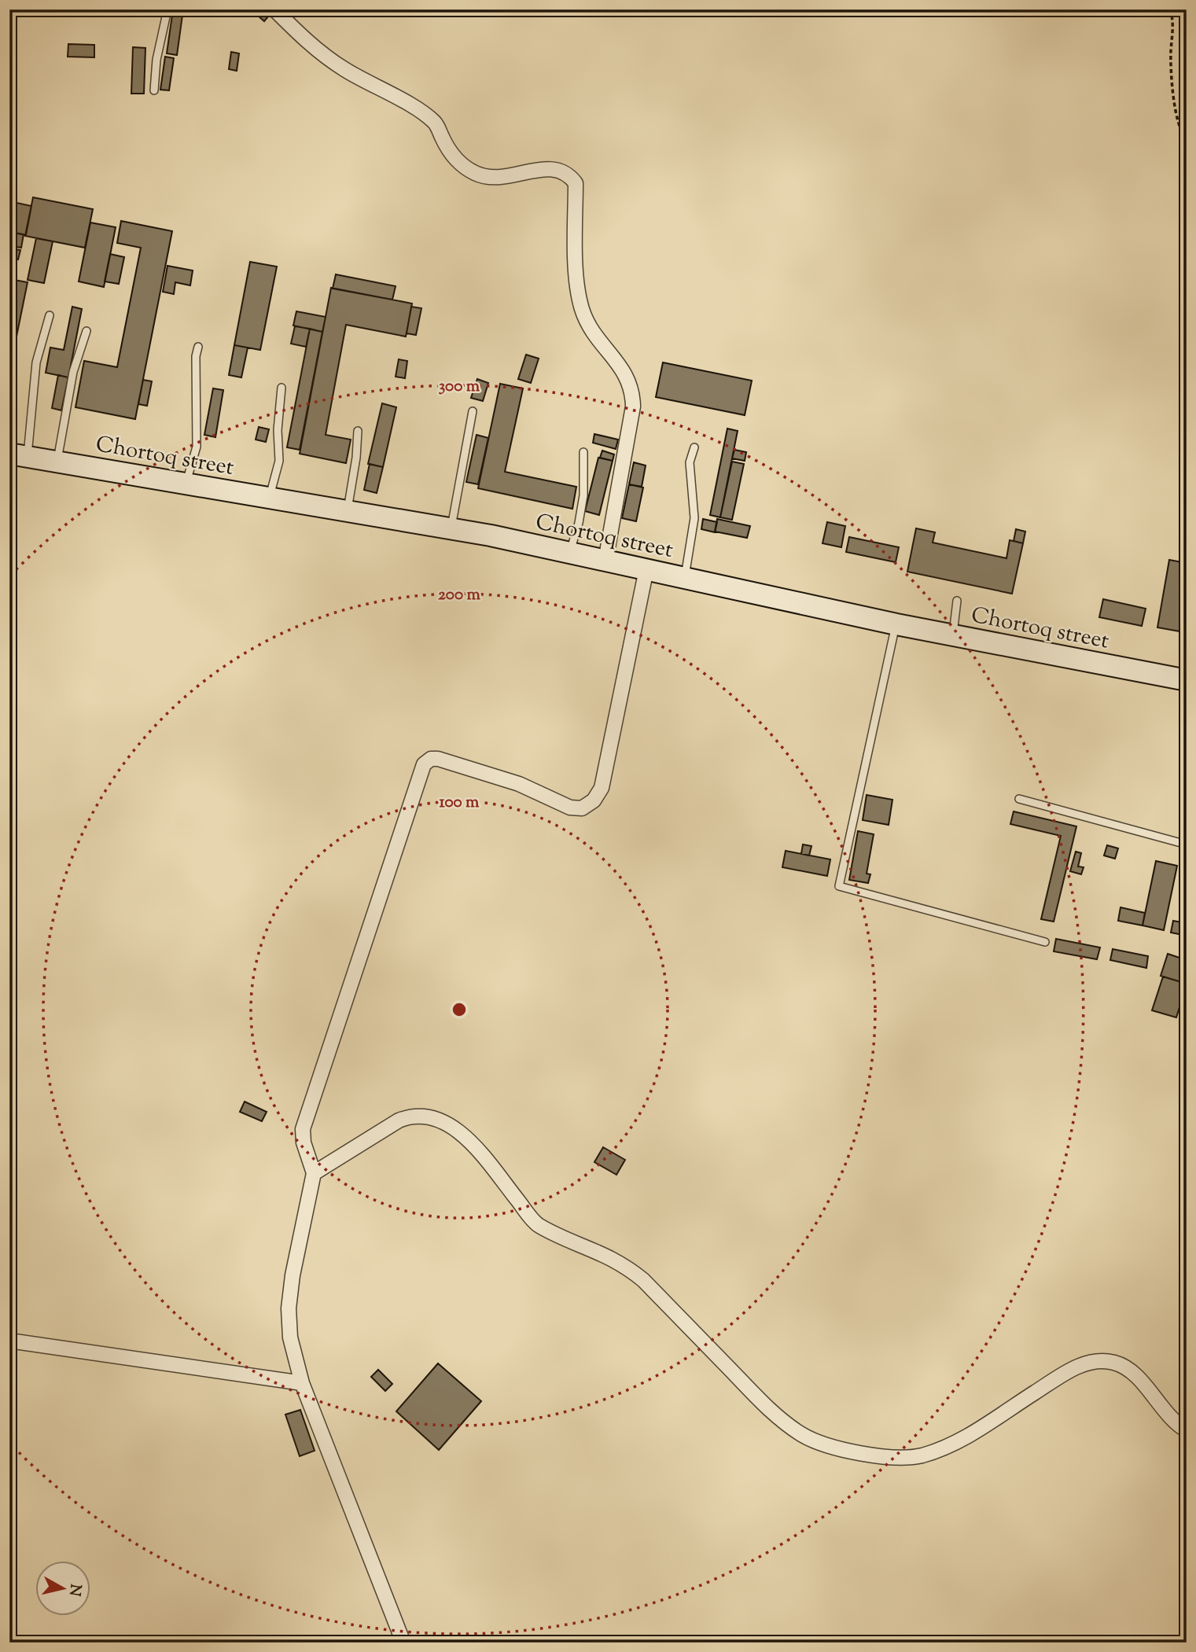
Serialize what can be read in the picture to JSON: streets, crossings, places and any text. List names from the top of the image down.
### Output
{
  "streets": {
    "main road": ["Chortoq street"]
  },
  "north": "right",
  "rings": ["300 m", "200 m", "100 m"]
}
